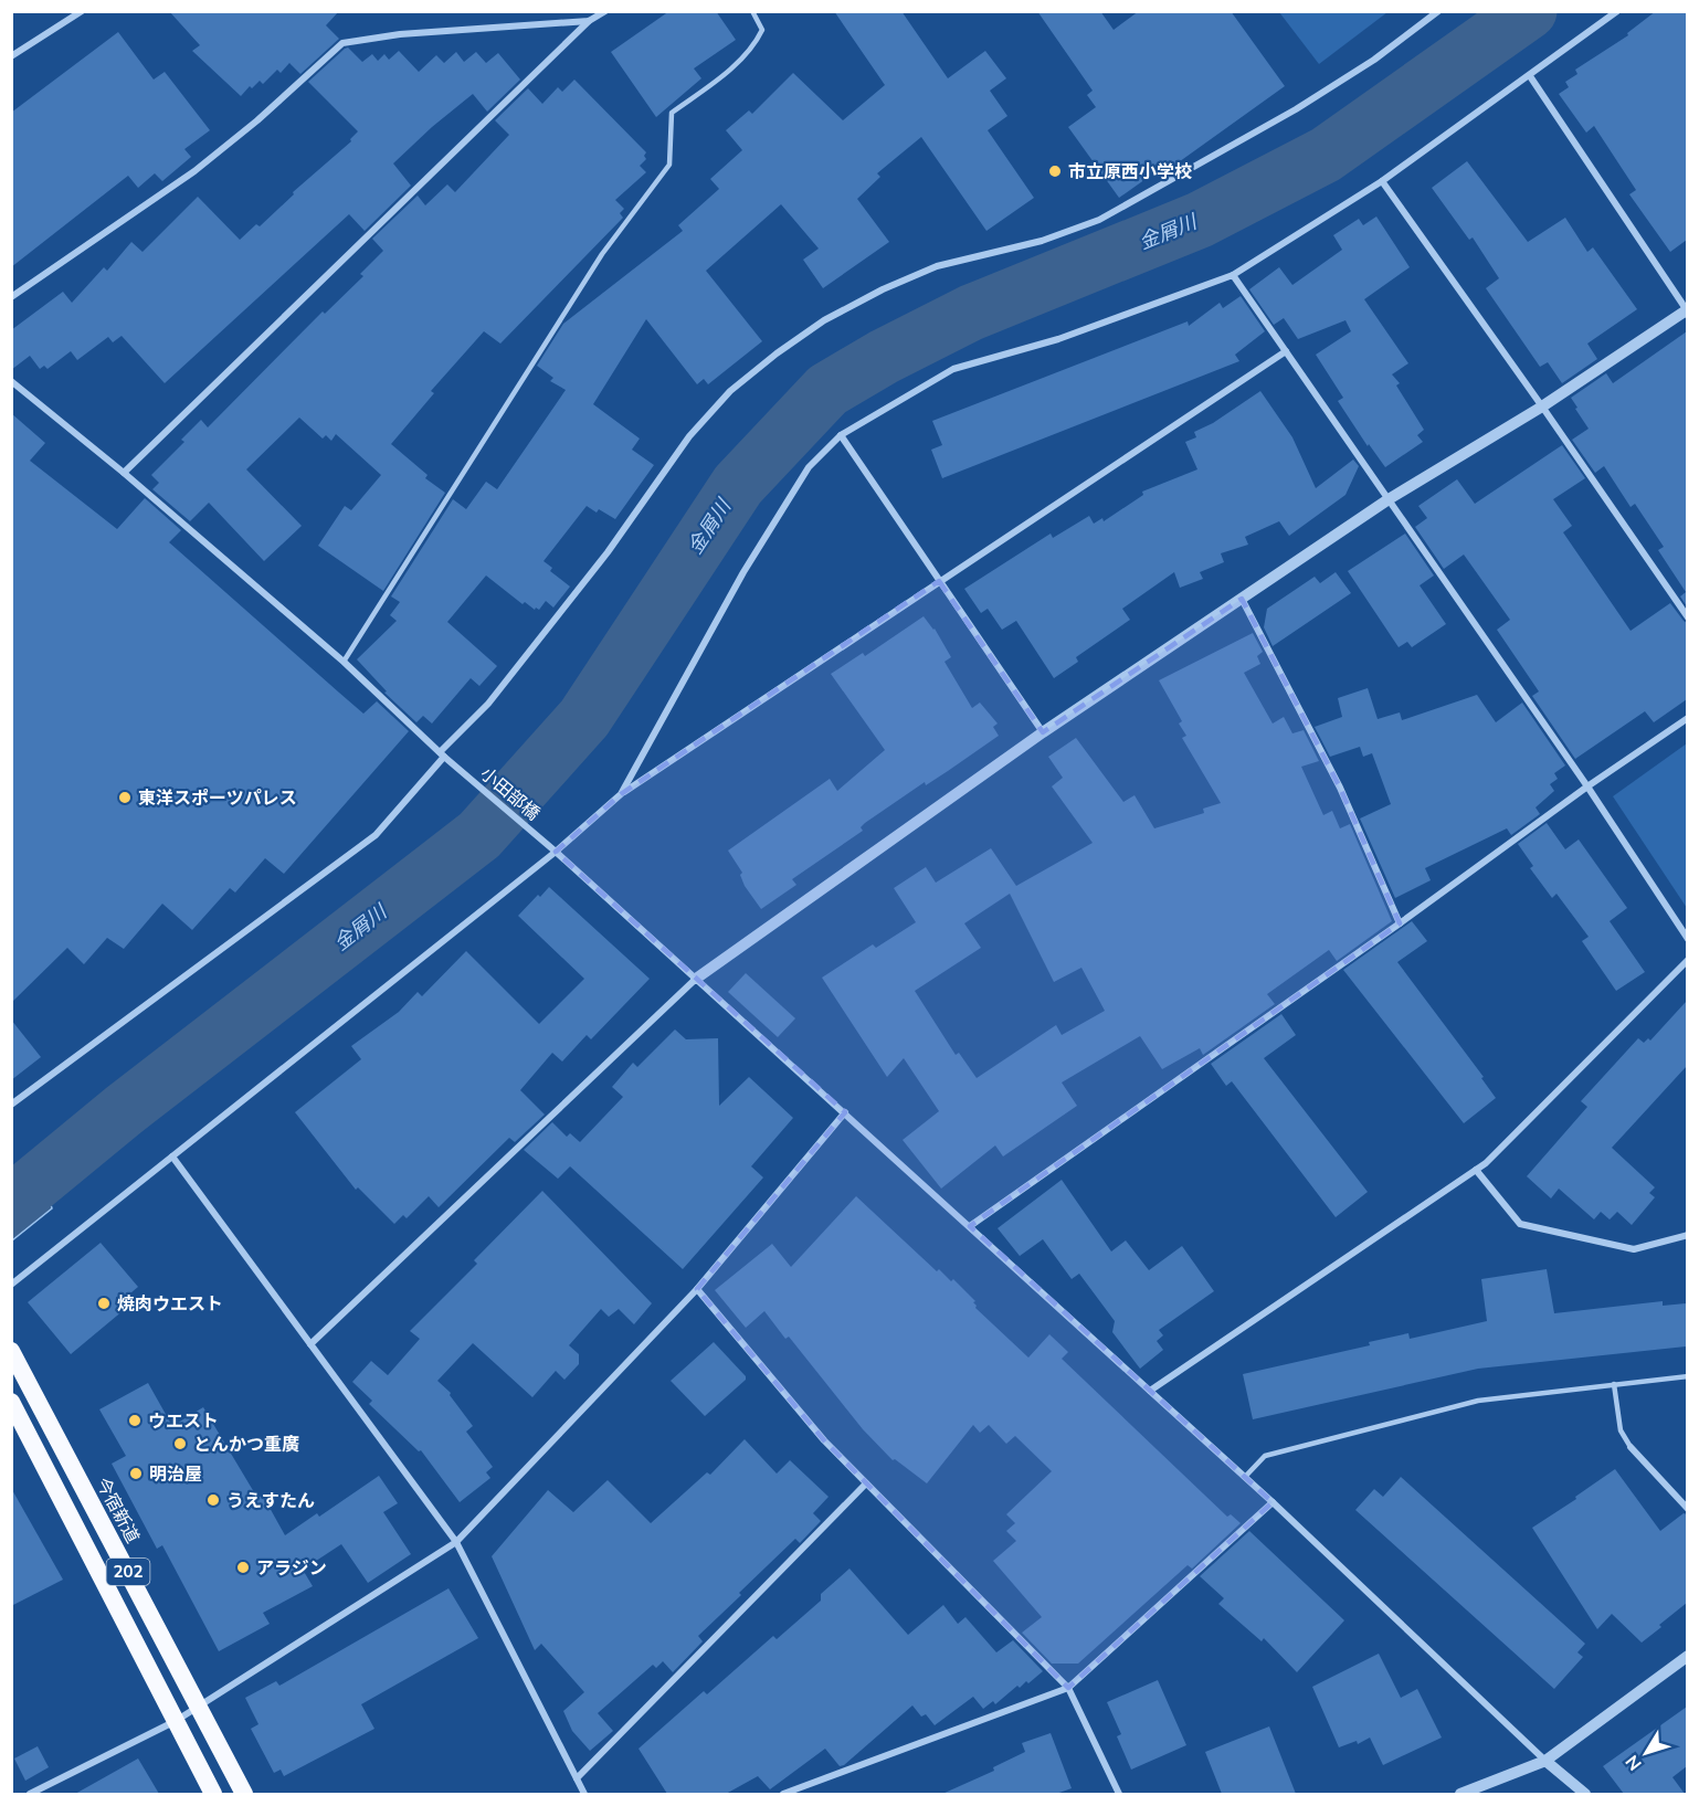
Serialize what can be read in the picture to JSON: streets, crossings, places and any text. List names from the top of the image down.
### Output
{
  "streets": {
    "highway": ["今宿新道", "202"],
    "street": ["小田部橋"]
  },
  "water": ["金屑川"],
  "places": [
    "市立原西小学校",
    "東洋スポーツパレス",
    "焼肉ウエスト",
    "ウエスト",
    "とんかつ重廣",
    "明治屋",
    "うえすたん",
    "アラジン"
  ],
  "north": "bottom left"
}
